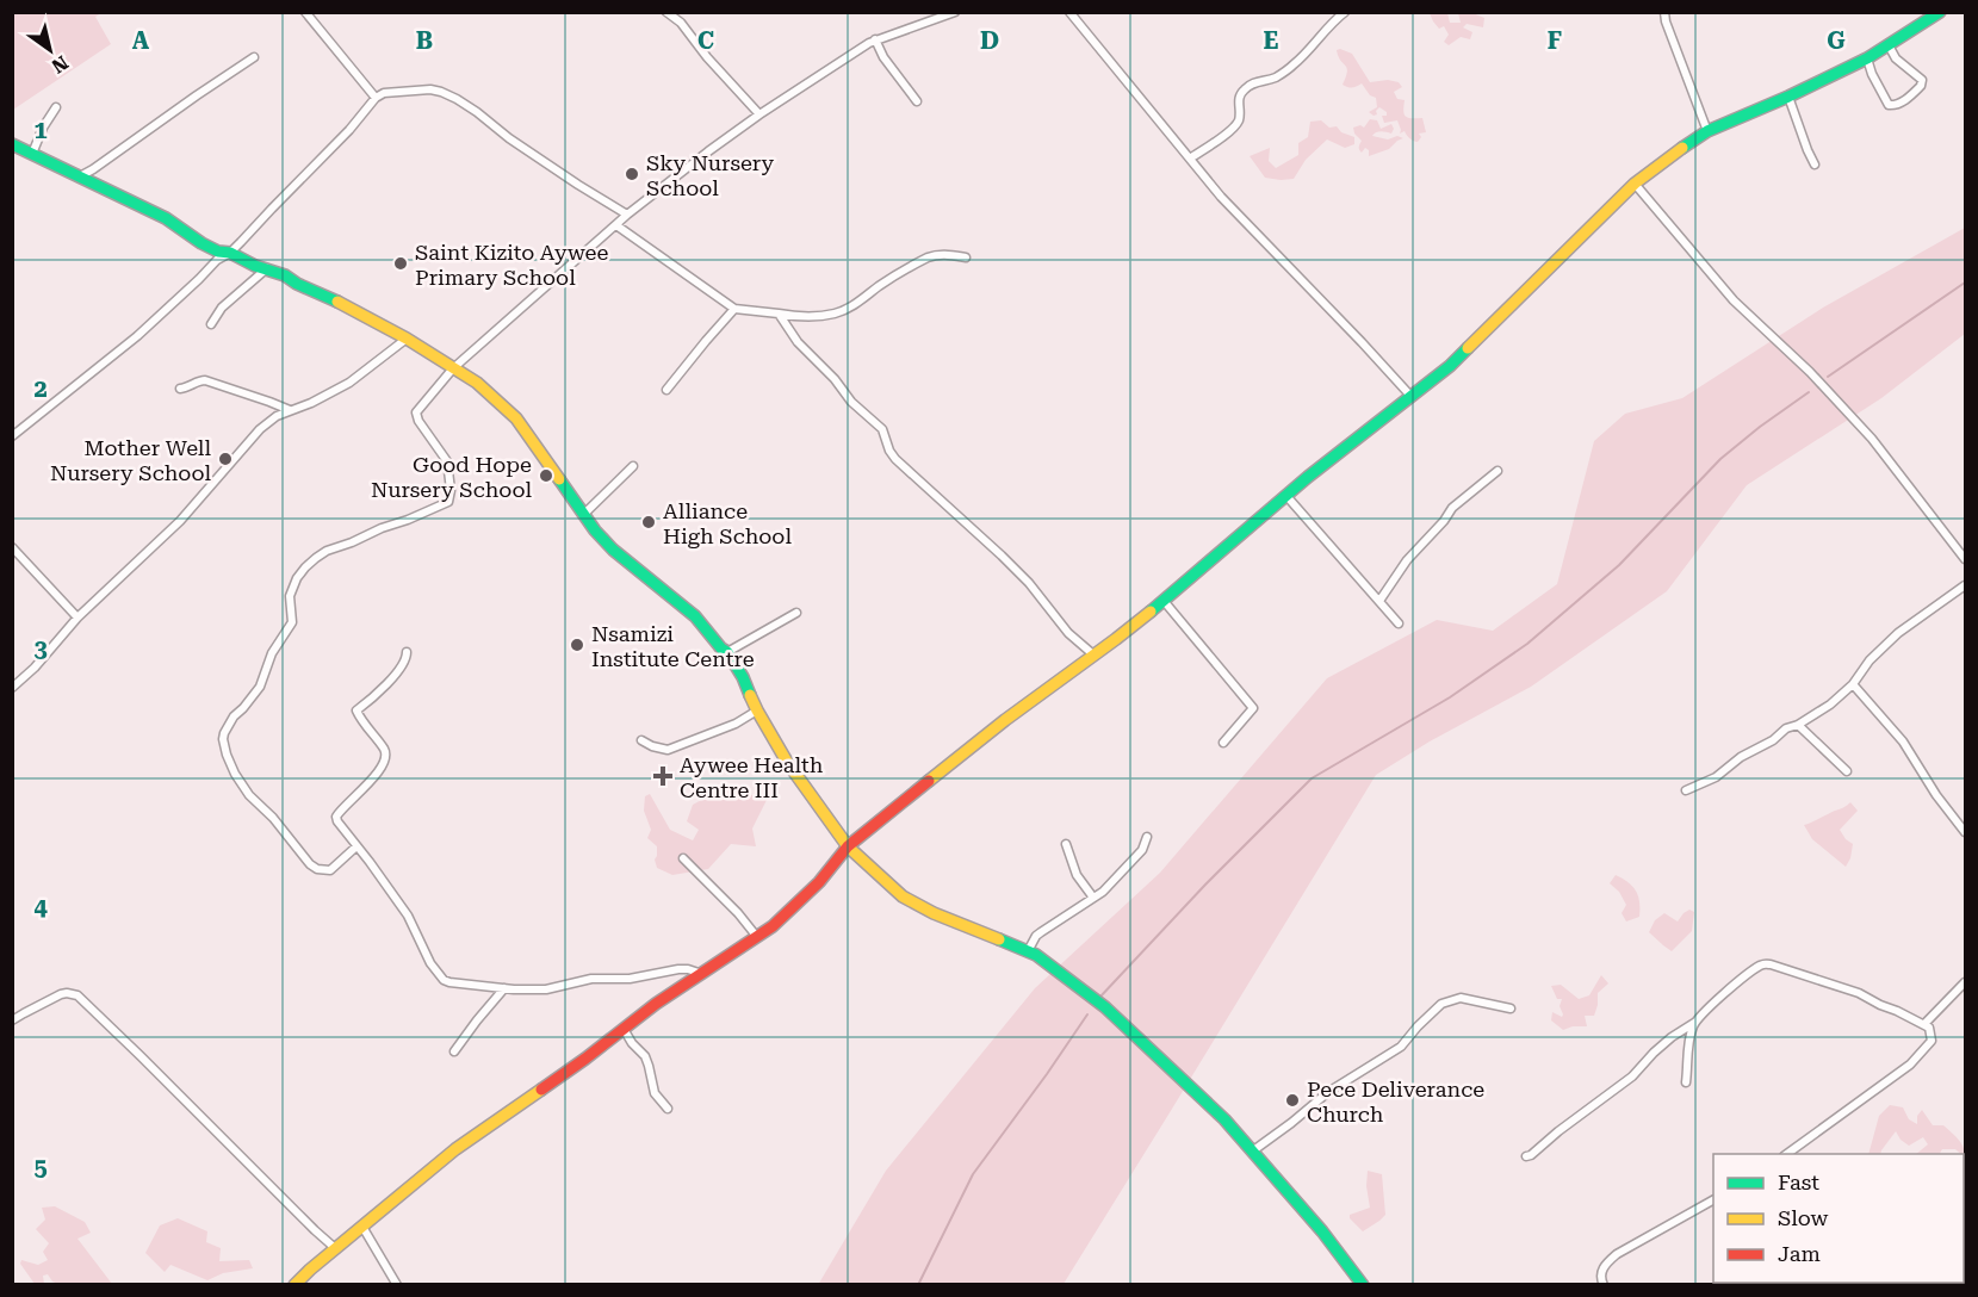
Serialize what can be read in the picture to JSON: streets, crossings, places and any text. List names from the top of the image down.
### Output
{
  "places": {
    "other": [
      "Sky Nursery School",
      "Saint Kizito Aywee Primary School",
      "Mother Well Nursery School",
      "Good Hope Nursery School",
      "Alliance High School",
      "Nsamizi Institute Centre",
      "Pece Deliverance Church"
    ],
    "health": ["Aywee Health Centre III"]
  },
  "legend": ["Fast", "Slow", "Jam"],
  "north": "bottom right",
  "grid": {
    "columns": [
      "A",
      "B",
      "C",
      "D",
      "E",
      "F",
      "G"
    ],
    "rows": [
      "1",
      "2",
      "3",
      "4",
      "5"
    ]
  }
}
